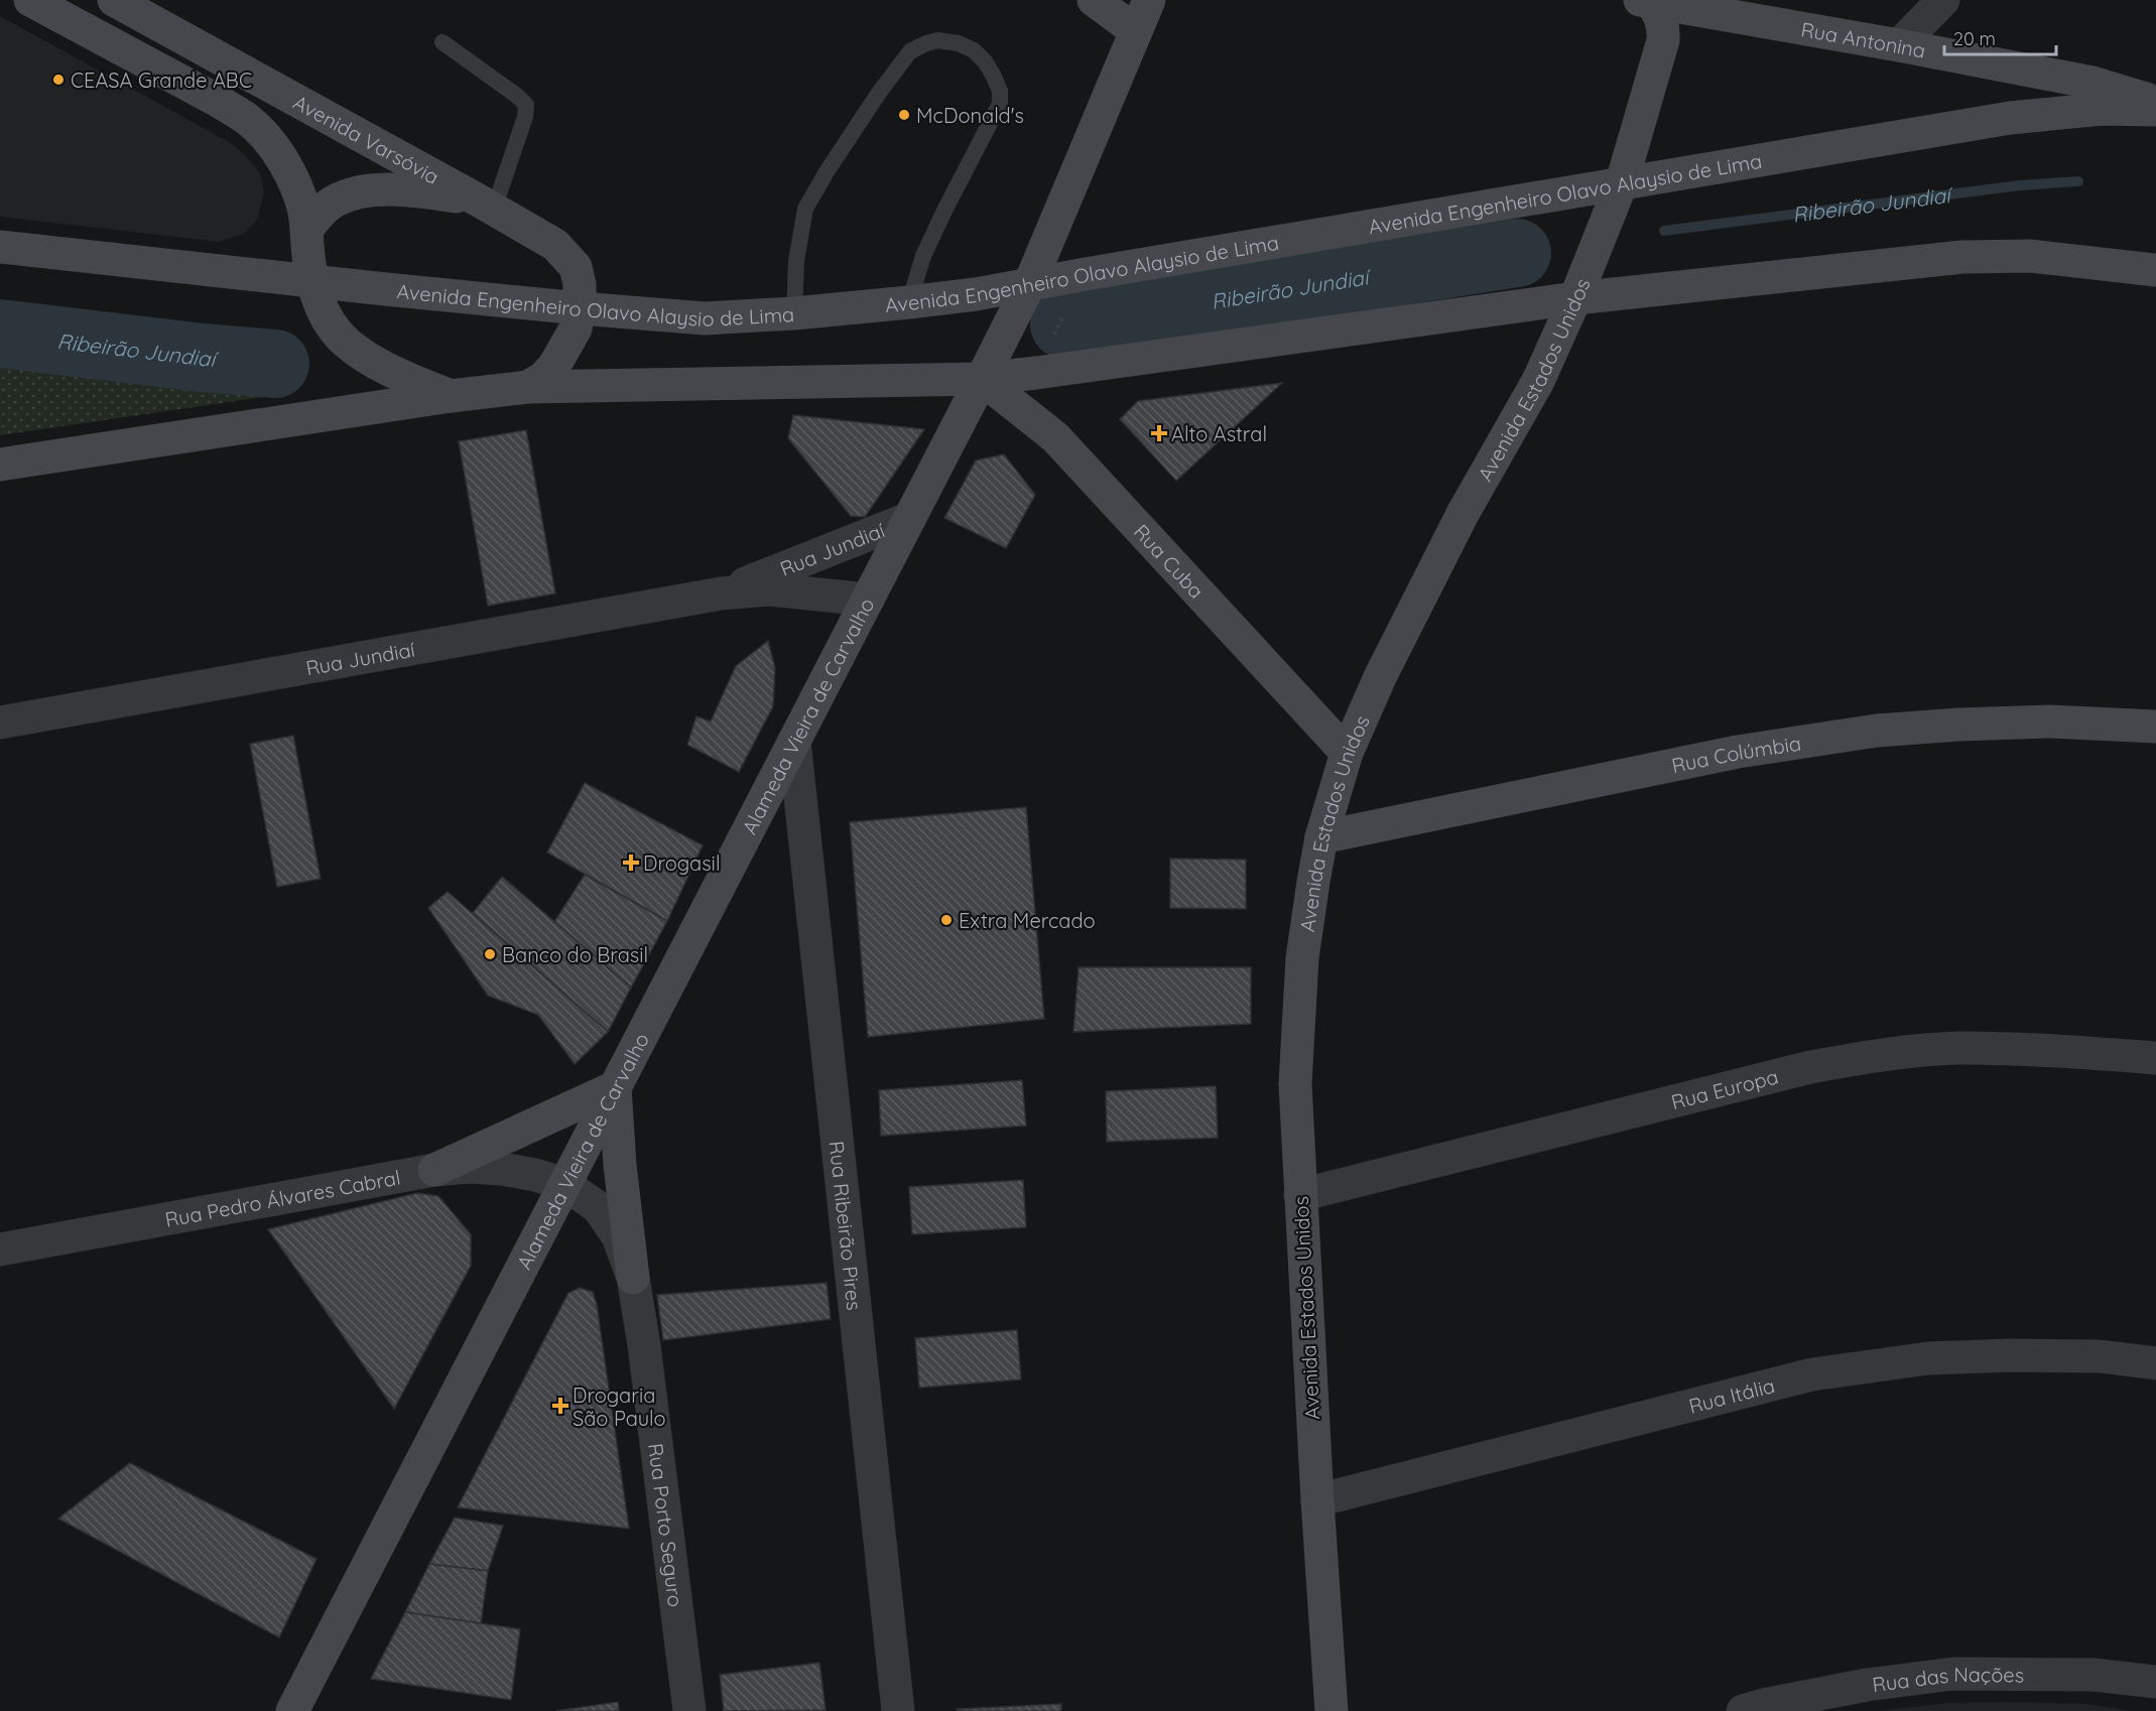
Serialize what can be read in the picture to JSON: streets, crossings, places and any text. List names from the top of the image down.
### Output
{
  "streets": {
    "main road": [
      "Rua Antonina",
      "Avenida Varsóvia",
      "Avenida Engenheiro Olavo Alaysio de Lima",
      "Avenida Estados Unidos",
      "Rua Cuba",
      "Alameda Vieira de Carvalho",
      "Rua Colúmbia"
    ],
    "street": [
      "Rua Jundiaí",
      "Rua Europa",
      "Rua Pedro Álvares Cabral",
      "Rua Ribeirão Pires",
      "Rua Itália",
      "Rua Porto Seguro",
      "Rua das Nações"
    ]
  },
  "crossings": [
    ["Rua Antonina", "Avenida Estados Unidos"],
    ["Avenida Varsóvia", "Avenida Engenheiro Olavo Alaysio de Lima"],
    ["Avenida Engenheiro Olavo Alaysio de Lima", "Avenida Estados Unidos"],
    ["Avenida Engenheiro Olavo Alaysio de Lima", "Alameda Vieira de Carvalho"],
    ["Avenida Estados Unidos", "Rua Cuba"],
    ["Avenida Estados Unidos", "Rua Colúmbia"],
    ["Avenida Estados Unidos", "Rua Europa"],
    ["Avenida Estados Unidos", "Rua Itália"],
    ["Rua Jundiaí", "Alameda Vieira de Carvalho"],
    ["Rua Cuba", "Alameda Vieira de Carvalho"],
    ["Alameda Vieira de Carvalho", "Rua Pedro Álvares Cabral"],
    ["Alameda Vieira de Carvalho", "Rua Ribeirão Pires"],
    ["Alameda Vieira de Carvalho", "Rua Porto Seguro"],
    ["Rua Pedro Álvares Cabral", "Rua Porto Seguro"]
  ],
  "water": ["Ribeirão Jundiaí"],
  "places": {
    "other": [
      "CEASA Grande ABC",
      "McDonald's",
      "Extra Mercado",
      "Banco do Brasil"
    ],
    "health": ["Alto Astral", "Drogasil", "Drogaria São Paulo"]
  },
  "scale_bar": "20 m"
}
